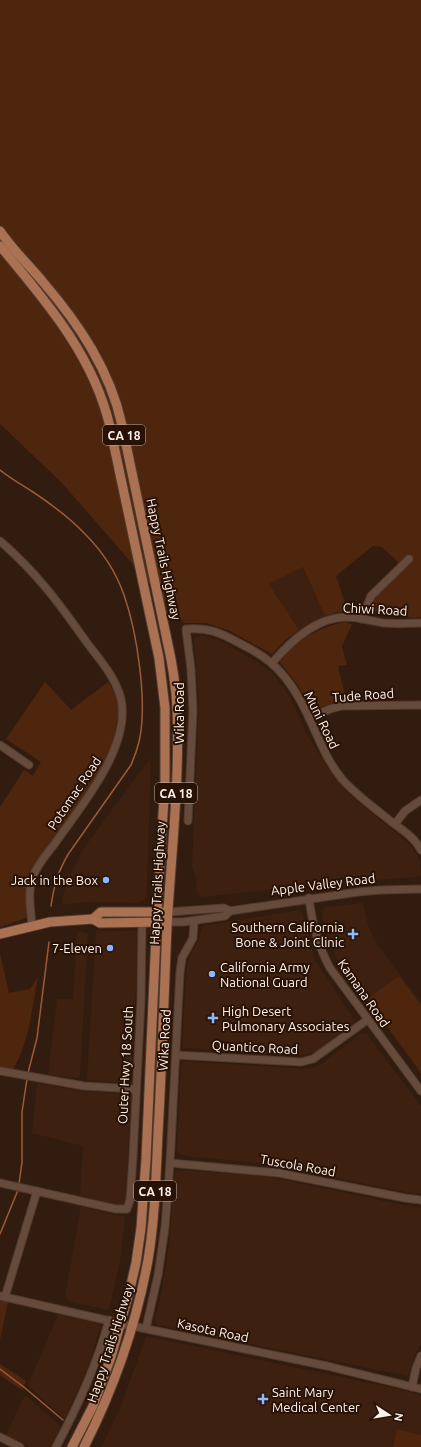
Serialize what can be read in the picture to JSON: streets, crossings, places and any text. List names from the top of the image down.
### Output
{
  "streets": {
    "main road": ["CA 18", "Happy Trails Highway", "Apple Valley Road"],
    "street": [
      "Chiwi Road",
      "Tude Road",
      "Wika Road",
      "Muni Road",
      "Potomac Road",
      "Kamana Road",
      "Quantico Road",
      "Outer Hwy 18 South",
      "Tuscola Road",
      "Kasota Road"
    ]
  },
  "crossings": [
    ["Happy Trails Highway", "Apple Valley Road"],
    ["Happy Trails Highway", "Kasota Road"],
    ["Chiwi Road", "Muni Road"],
    ["Tude Road", "Muni Road"],
    ["Wika Road", "Muni Road"],
    ["Wika Road", "Apple Valley Road"],
    ["Wika Road", "Quantico Road"],
    ["Wika Road", "Tuscola Road"],
    ["Wika Road", "Kasota Road"],
    ["Potomac Road", "Apple Valley Road"],
    ["Apple Valley Road", "Kamana Road"],
    ["Apple Valley Road", "Outer Hwy 18 South"],
    ["Kamana Road", "Quantico Road"]
  ],
  "places": {
    "other": ["Jack in the Box", "7-Eleven", "California Army National Guard"],
    "health": ["Southern California Bone & Joint Clinic", "High Desert Pulmonary Associates", "Saint Mary Medical Center"]
  },
  "north": "right"
}
